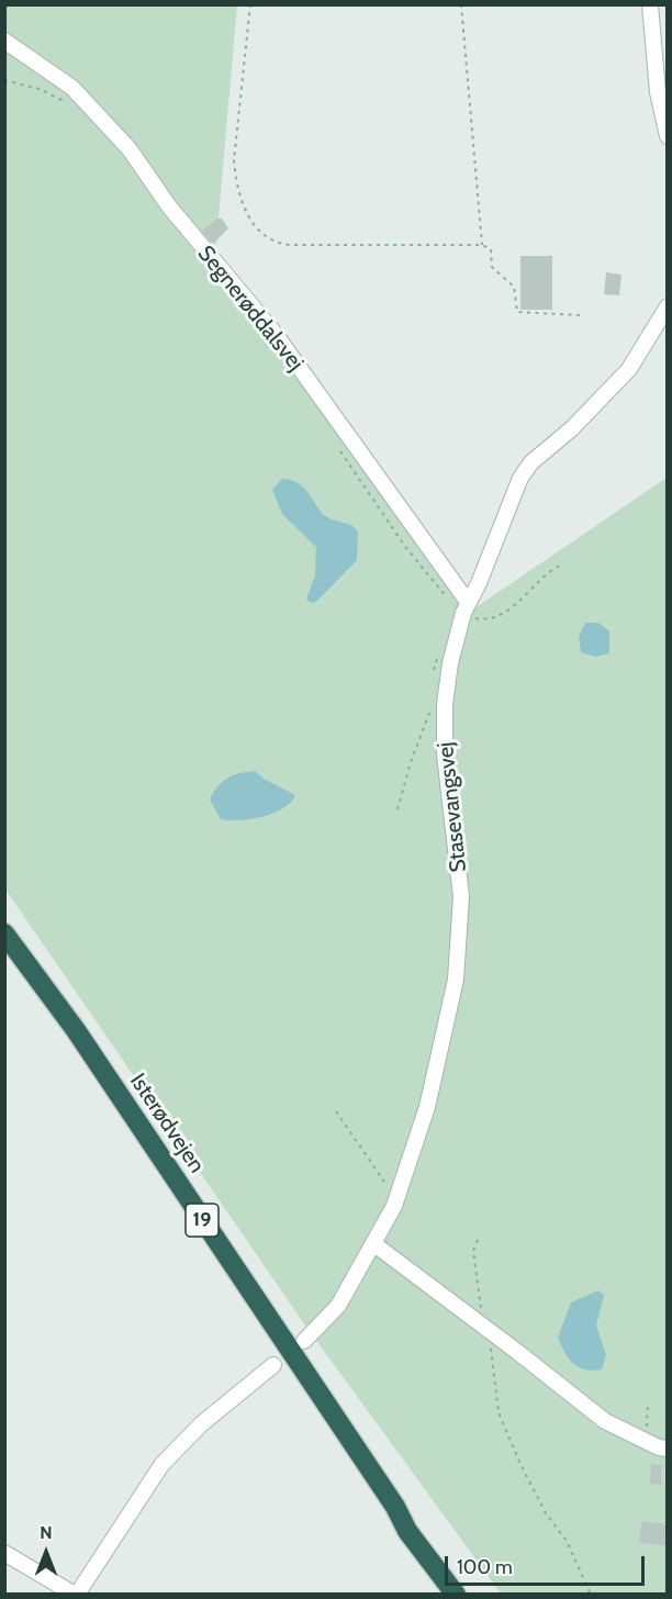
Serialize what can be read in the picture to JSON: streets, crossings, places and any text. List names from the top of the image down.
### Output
{
  "streets": {
    "highway": ["Isterødvejen", "19"],
    "street": ["Segnerøddalsvej", "Stasevangsvej"]
  },
  "crossings": [
    ["Segnerøddalsvej", "Stasevangsvej"]
  ],
  "scale_bar": "100 m",
  "north": "top"
}
